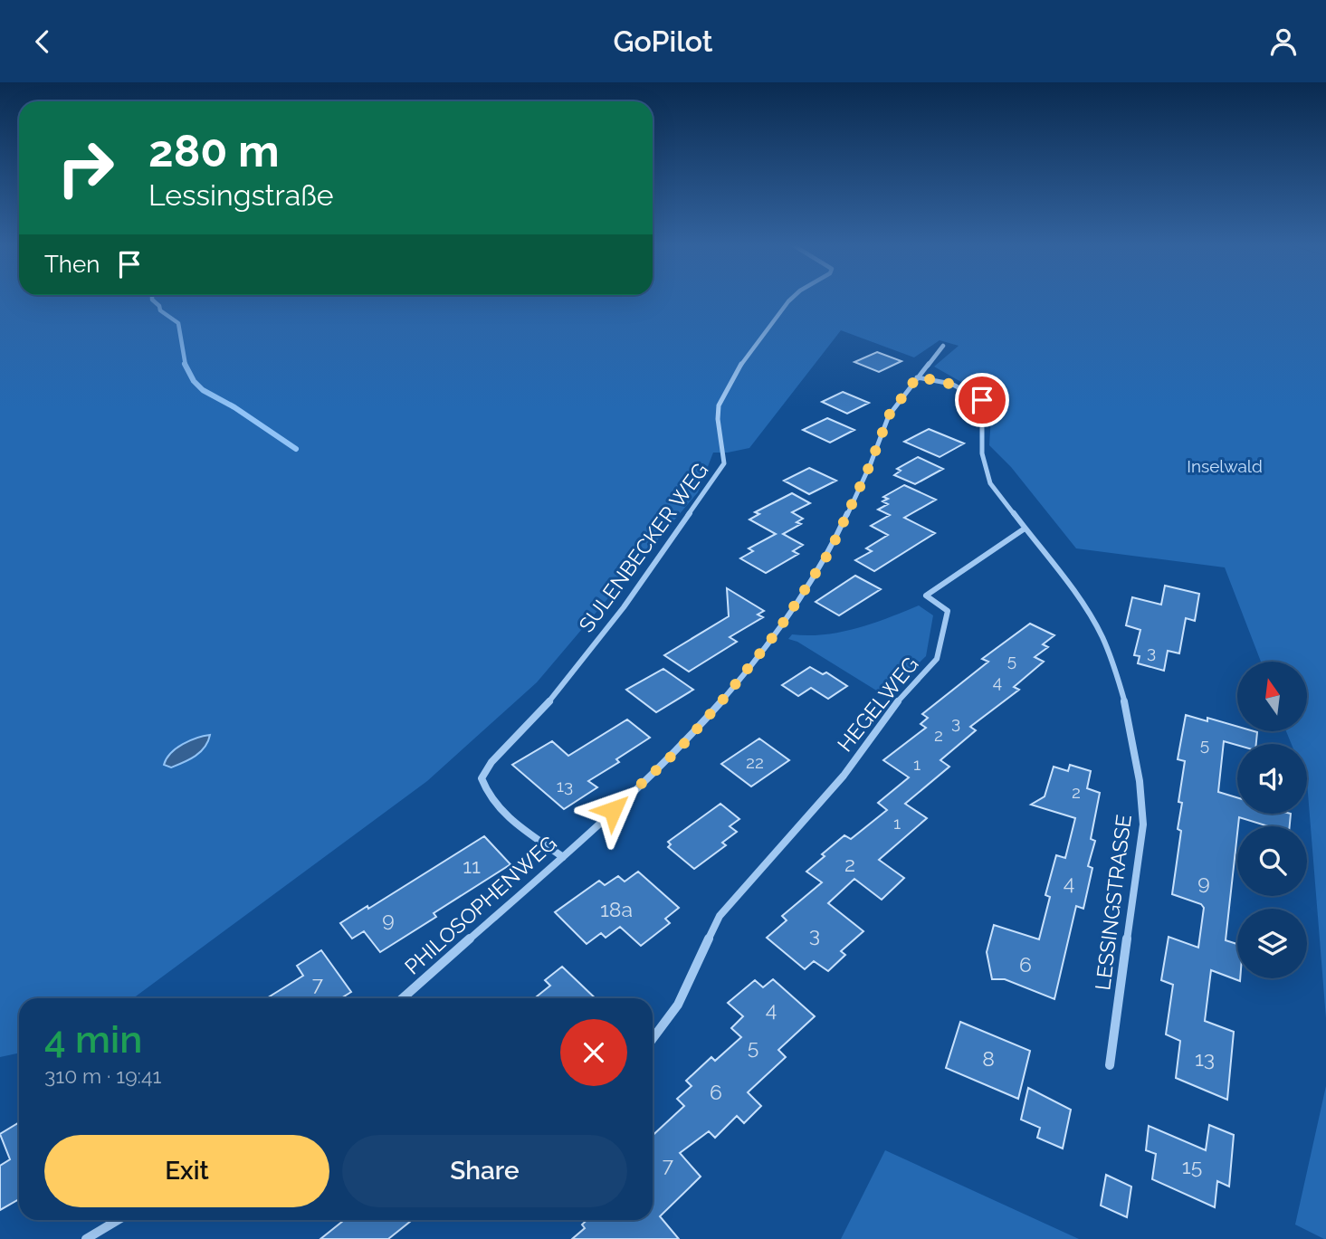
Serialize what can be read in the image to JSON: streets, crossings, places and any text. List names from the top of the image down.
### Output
{
  "streets": {
    "street": [
      "SULENBECKER WEG",
      "HEGELWEG",
      "LESSINGSTRASSE",
      "PHILOSOPHENWEG"
    ]
  },
  "crossings": [
    ["SULENBECKER WEG", "PHILOSOPHENWEG"],
    ["HEGELWEG", "LESSINGSTRASSE"],
    ["LESSINGSTRASSE", "PHILOSOPHENWEG"]
  ],
  "parks": ["Inselwald"],
  "house_numbers": [
    "3",
    "5",
    "4",
    "3",
    "2",
    "5",
    "22",
    "1",
    "13",
    "2",
    "1",
    "2",
    "11",
    "4",
    "9",
    "18a",
    "9",
    "3",
    "6",
    "7",
    "4",
    "5",
    "8",
    "13",
    "6",
    "7",
    "15"
  ],
  "north": "top",
  "page": {
    "header": "GoPilot",
    "turn": ["280 m", "Lessingstraße"],
    "then": "Then",
    "heading": ["4 min", "310 m · 19:41"],
    "buttons": ["Exit", "Share"]
  }
}
